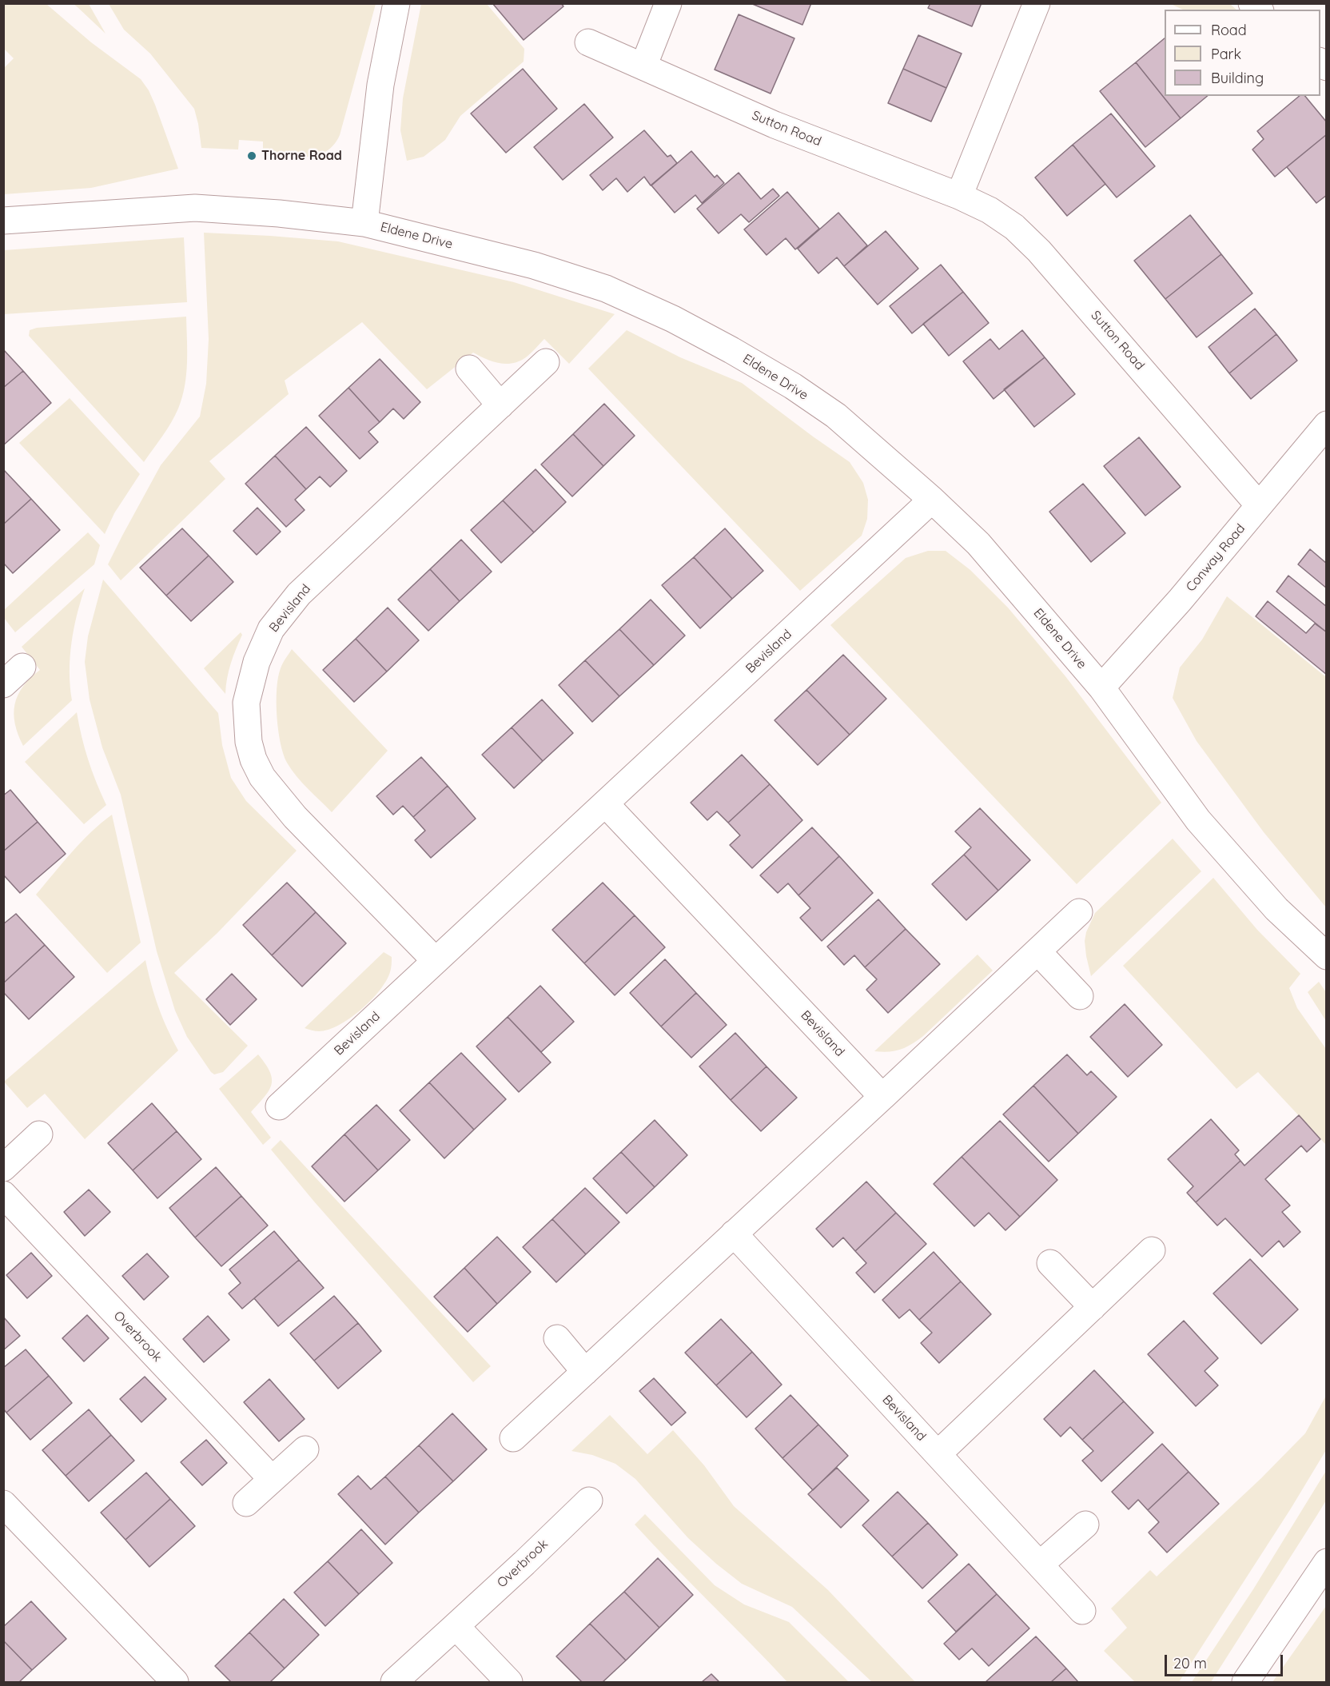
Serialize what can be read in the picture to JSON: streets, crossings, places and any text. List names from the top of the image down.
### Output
{
  "streets": {
    "street": [
      "Sutton Road",
      "Eldene Drive",
      "Conway Road",
      "Bevisland",
      "Overbrook"
    ]
  },
  "crossings": [
    ["Sutton Road", "Conway Road"],
    ["Eldene Drive", "Conway Road"],
    ["Eldene Drive", "Bevisland"]
  ],
  "places": ["Thorne Road"],
  "legend": ["Road", "Park", "Building"],
  "scale_bar": "20 m"
}
